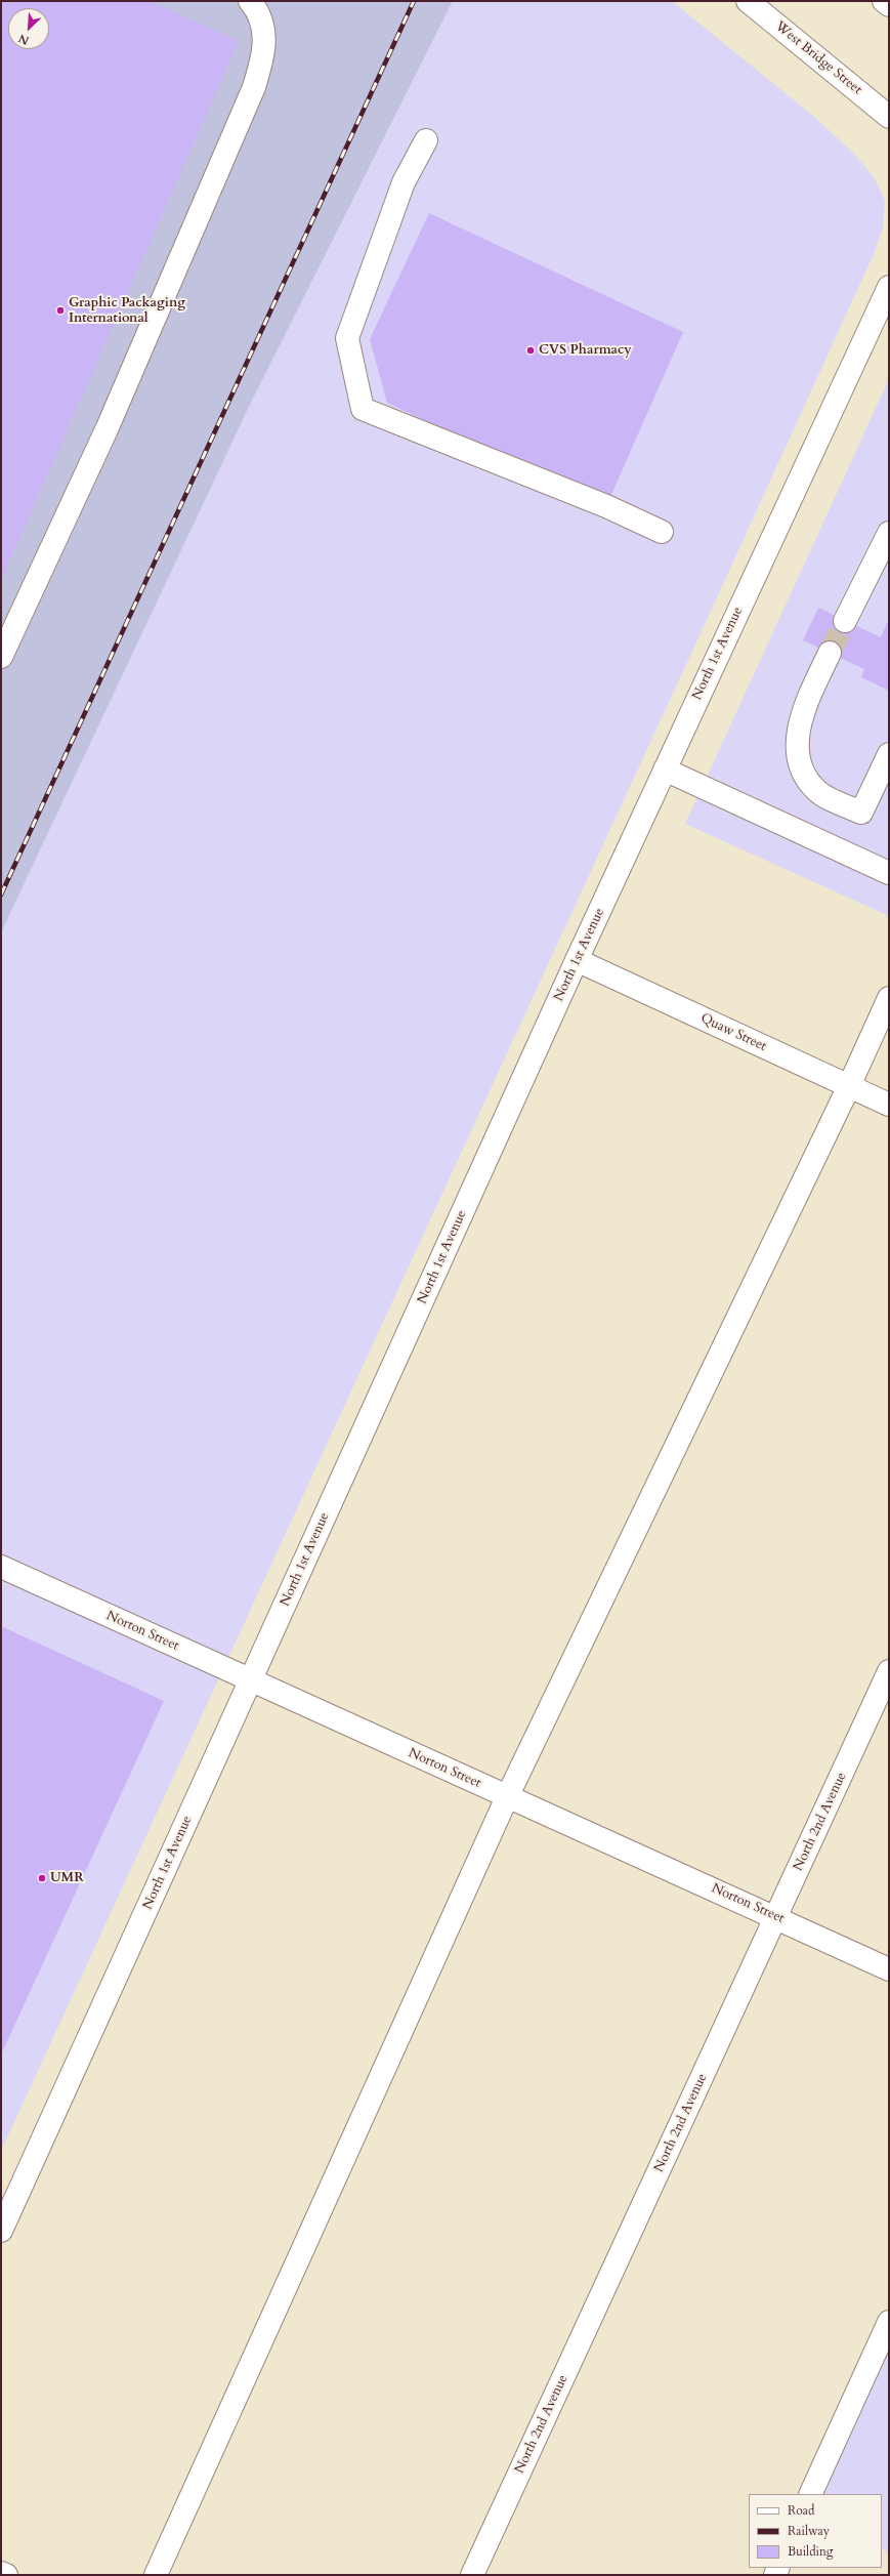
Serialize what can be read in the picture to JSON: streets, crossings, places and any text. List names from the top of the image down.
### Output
{
  "streets": {
    "street": [
      "West Bridge Street",
      "North 1st Avenue",
      "Quaw Street",
      "Norton Street",
      "North 2nd Avenue"
    ]
  },
  "crossings": [
    ["North 1st Avenue", "Quaw Street"],
    ["North 1st Avenue", "Norton Street"],
    ["Norton Street", "North 2nd Avenue"]
  ],
  "places": ["Graphic Packaging International", "CVS Pharmacy", "UMR"],
  "legend": ["Road", "Railway", "Building"],
  "north": "bottom left"
}
